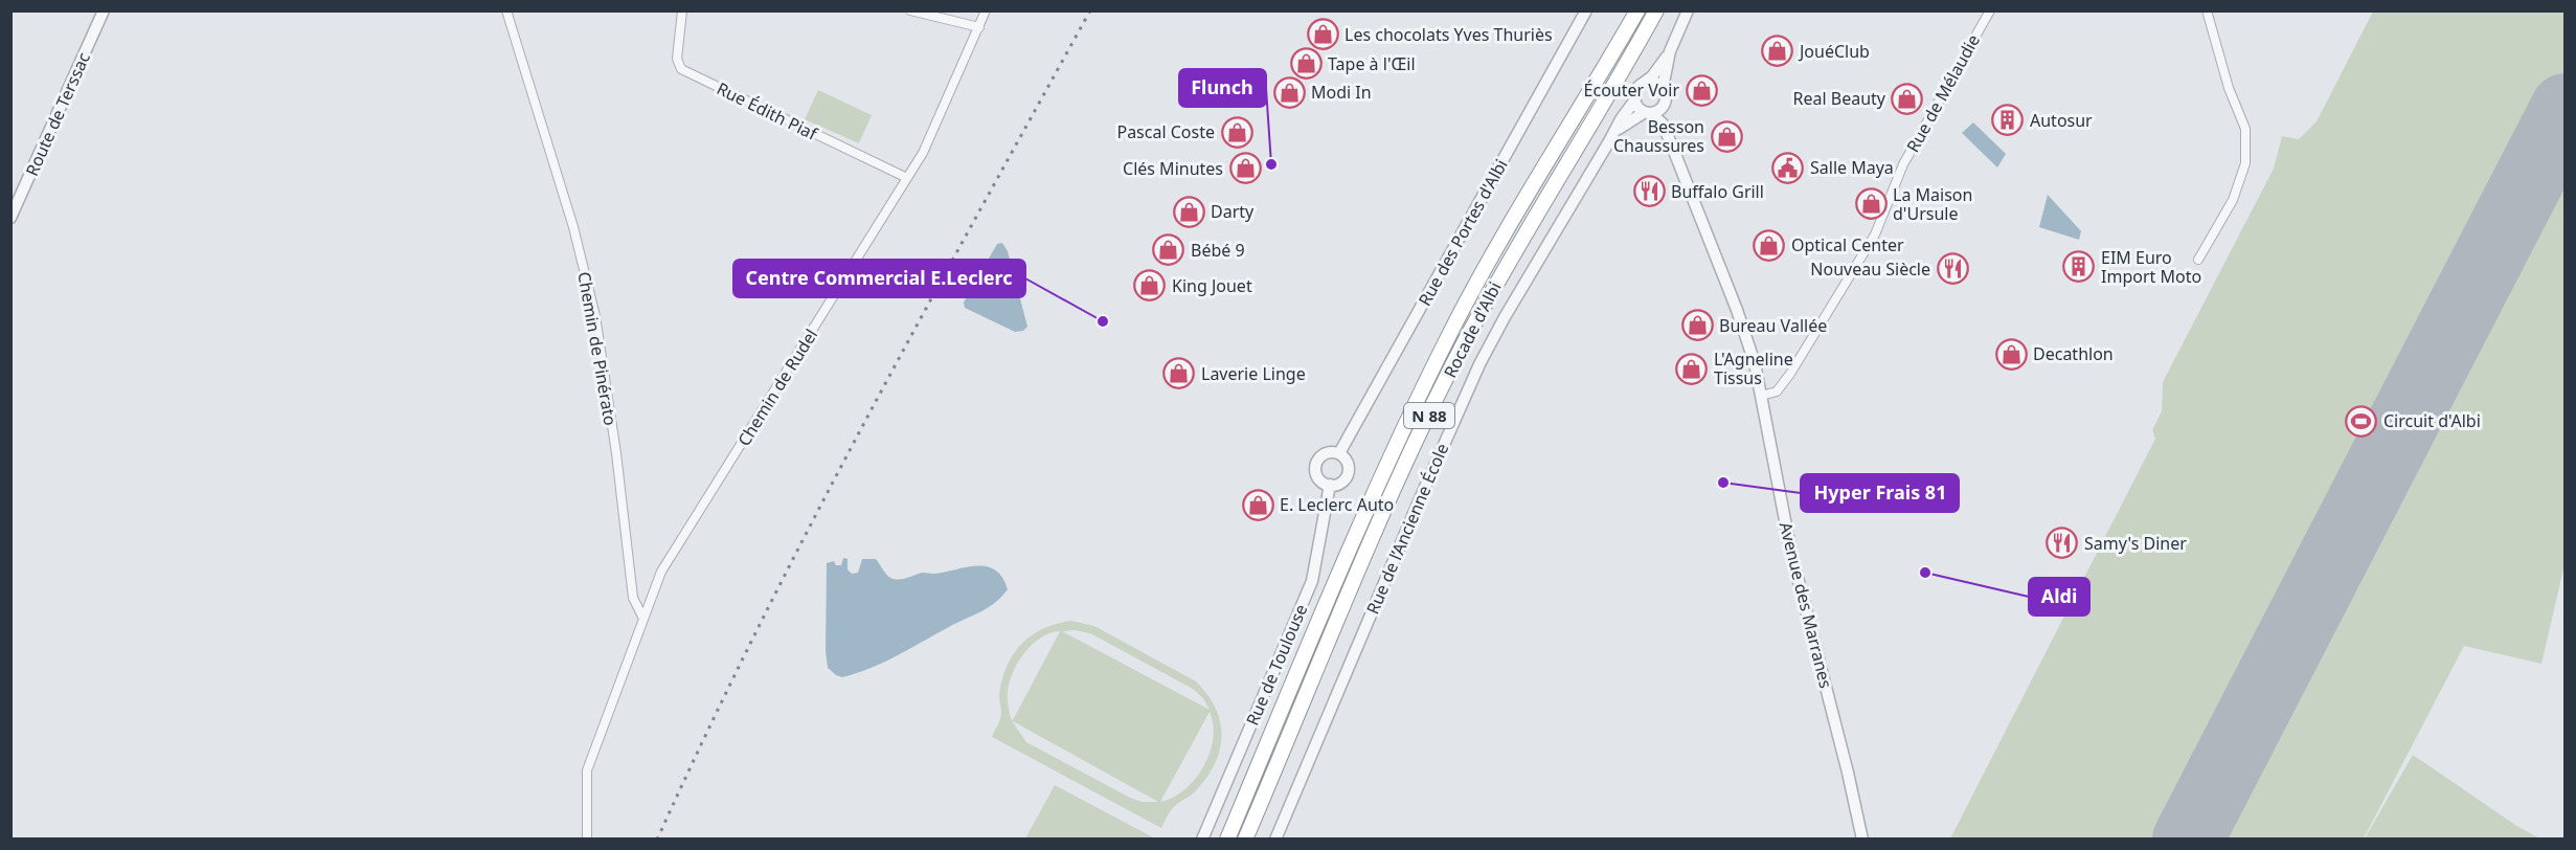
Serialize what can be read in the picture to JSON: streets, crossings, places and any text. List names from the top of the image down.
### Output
{
  "streets": {
    "highway": ["Rocade d'Albi", "N 88"],
    "street": [
      "Rue de Mélaudie",
      "Rue Édith Piaf",
      "Route de Terssac",
      "Rue des Portes d'Albi",
      "Chemin de Pinérato",
      "Chemin de Rudel",
      "Rue de l’Ancienne École",
      "Avenue des Marranes",
      "Rue de Toulouse"
    ]
  },
  "crossings": [
    ["Rue de Mélaudie", "Avenue des Marranes"],
    ["Rue Édith Piaf", "Chemin de Rudel"],
    ["Rue des Portes d'Albi", "Rue de Toulouse"],
    ["Chemin de Pinérato", "Chemin de Rudel"],
    ["Rue de l’Ancienne École", "Avenue des Marranes"]
  ],
  "places": {
    "shop": [
      "Les chocolats Yves Thuriès",
      "JouéClub",
      "Tape à l'Œil",
      "Écouter Voir",
      "Modi In",
      "Real Beauty",
      "Pascal Coste",
      "Besson Chaussures",
      "Clés Minutes",
      "La Maison d'Ursule",
      "Darty",
      "Optical Center",
      "Bébé 9",
      "King Jouet",
      "Bureau Vallée",
      "Decathlon",
      "L'Agneline Tissus",
      "Laverie Linge",
      "E. Leclerc Auto"
    ],
    "building": ["Autosur", "EIM Euro Import Moto"],
    "other": [
      "Flunch",
      "Centre Commercial E.Leclerc",
      "Hyper Frais 81",
      "Aldi"
    ],
    "public building": ["Salle Maya"],
    "restaurant": ["Buffalo Grill", "Nouveau Siècle", "Samy's Diner"],
    "sports": ["Circuit d'Albi"]
  }
}
